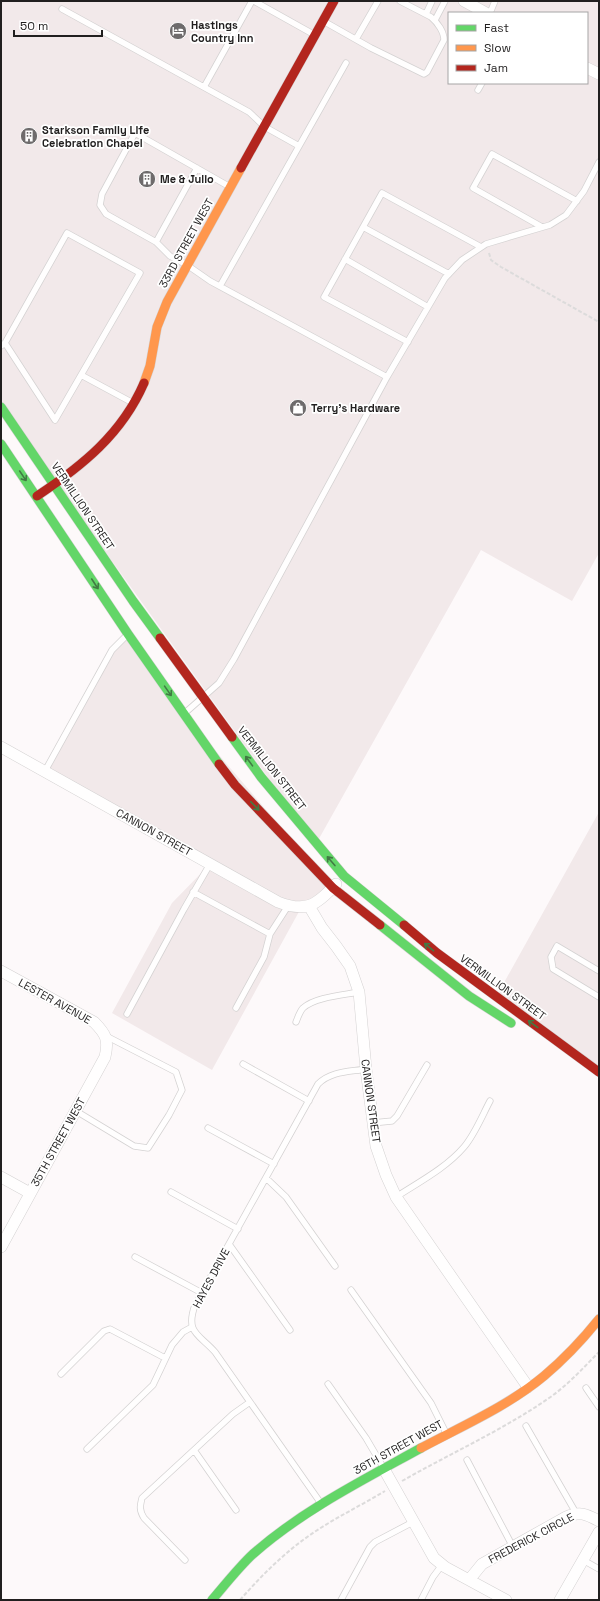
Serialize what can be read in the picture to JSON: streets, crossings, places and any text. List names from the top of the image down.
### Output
{
  "streets": {
    "main road": ["33RD STREET WEST", "VERMILLION STREET", "36TH STREET WEST"],
    "street": [
      "CANNON STREET",
      "LESTER AVENUE",
      "35TH STREET WEST",
      "FREDERICK CIRCLE"
    ],
    "lane": ["HAYES DRIVE"]
  },
  "crossings": [
    ["33RD STREET WEST", "VERMILLION STREET"],
    ["CANNON STREET", "HAYES DRIVE"],
    ["CANNON STREET", "36TH STREET WEST"],
    ["LESTER AVENUE", "35TH STREET WEST"]
  ],
  "places": {
    "hotel": ["Hastings Country Inn"],
    "building": ["Starkson Family Life Celebration Chapel", "Me & Julio"],
    "shop": ["Terry's Hardware"]
  },
  "legend": ["Fast", "Slow", "Jam"],
  "scale_bar": "50 m"
}
